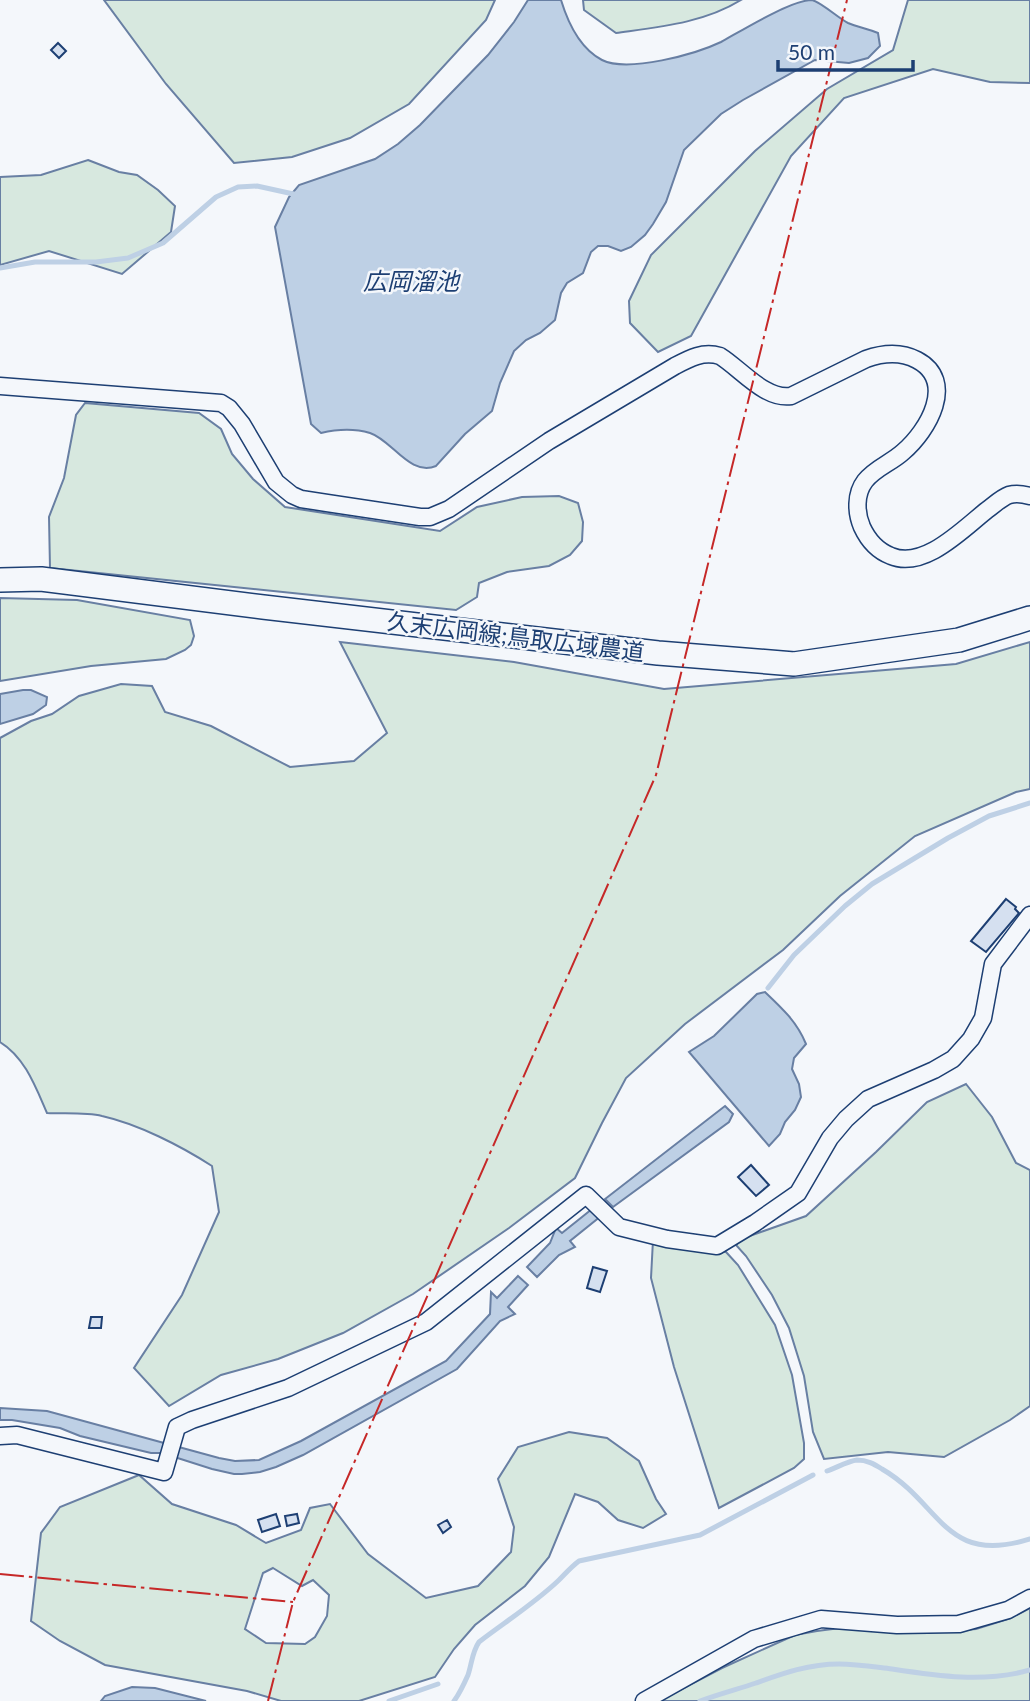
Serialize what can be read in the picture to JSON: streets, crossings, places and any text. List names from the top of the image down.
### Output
{
  "streets": {
    "street": ["久末広岡線;鳥取広域農道"]
  },
  "water": ["広岡溜池"],
  "scale_bar": "50 m"
}
